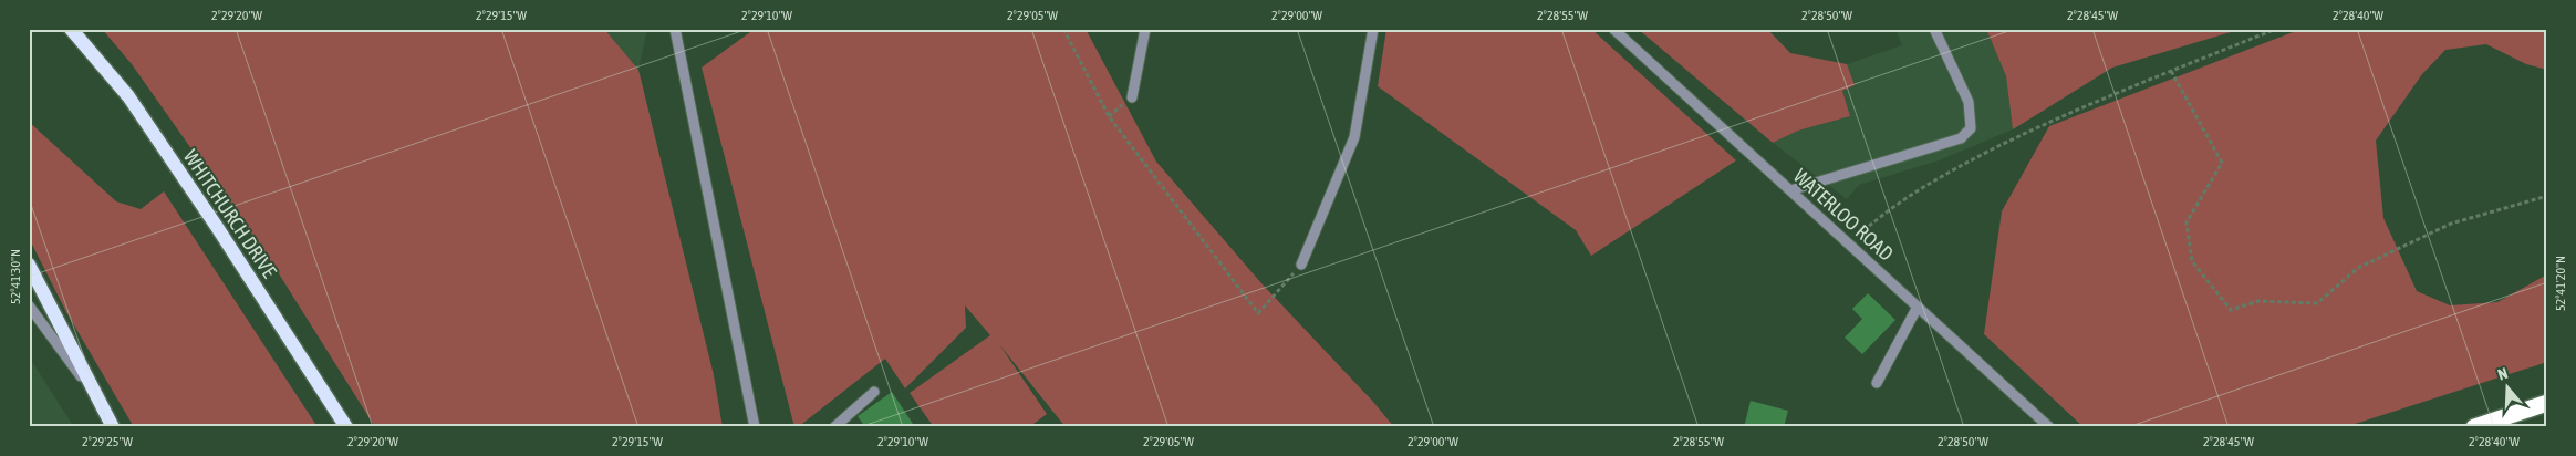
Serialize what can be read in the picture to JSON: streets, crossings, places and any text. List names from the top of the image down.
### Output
{
  "streets": {
    "main road": ["WHITCHURCH DRIVE"],
    "street": ["WATERLOO ROAD"]
  },
  "north": "top",
  "coordinates": [
    "2°29'20\"W",
    "2°29'15\"W",
    "2°29'10\"W",
    "2°29'05\"W",
    "2°29'00\"W",
    "2°28'55\"W",
    "2°28'50\"W",
    "2°28'45\"W",
    "2°28'40\"W",
    "52°41'30\"N",
    "52°41'20\"N",
    "2°29'25\"W"
  ]
}
